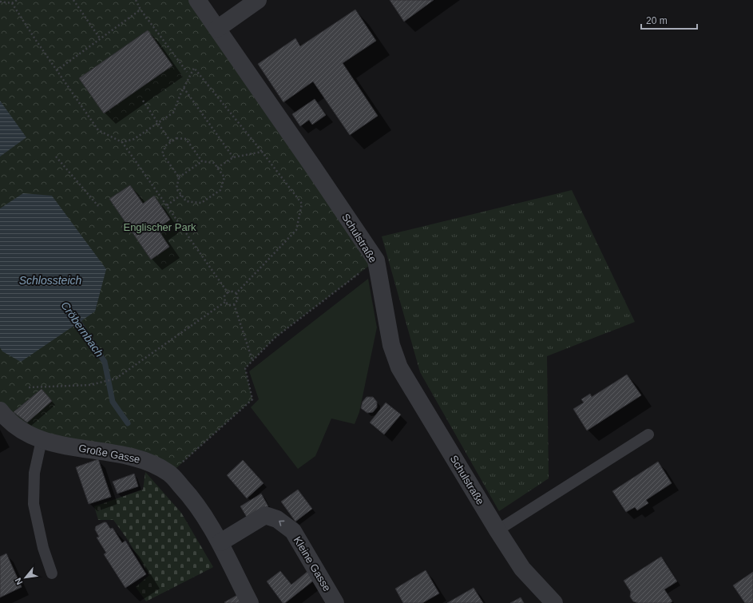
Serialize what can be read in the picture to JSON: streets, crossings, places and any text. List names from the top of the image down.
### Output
{
  "streets": {
    "street": ["Schulstraße", "Große Gasse", "Kleine Gasse"]
  },
  "crossings": [
    ["Große Gasse", "Kleine Gasse"]
  ],
  "water": ["Schlossteich", "Cröbernbach"],
  "parks": ["Englischer Park"],
  "scale_bar": "20 m",
  "north": "bottom left"
}
